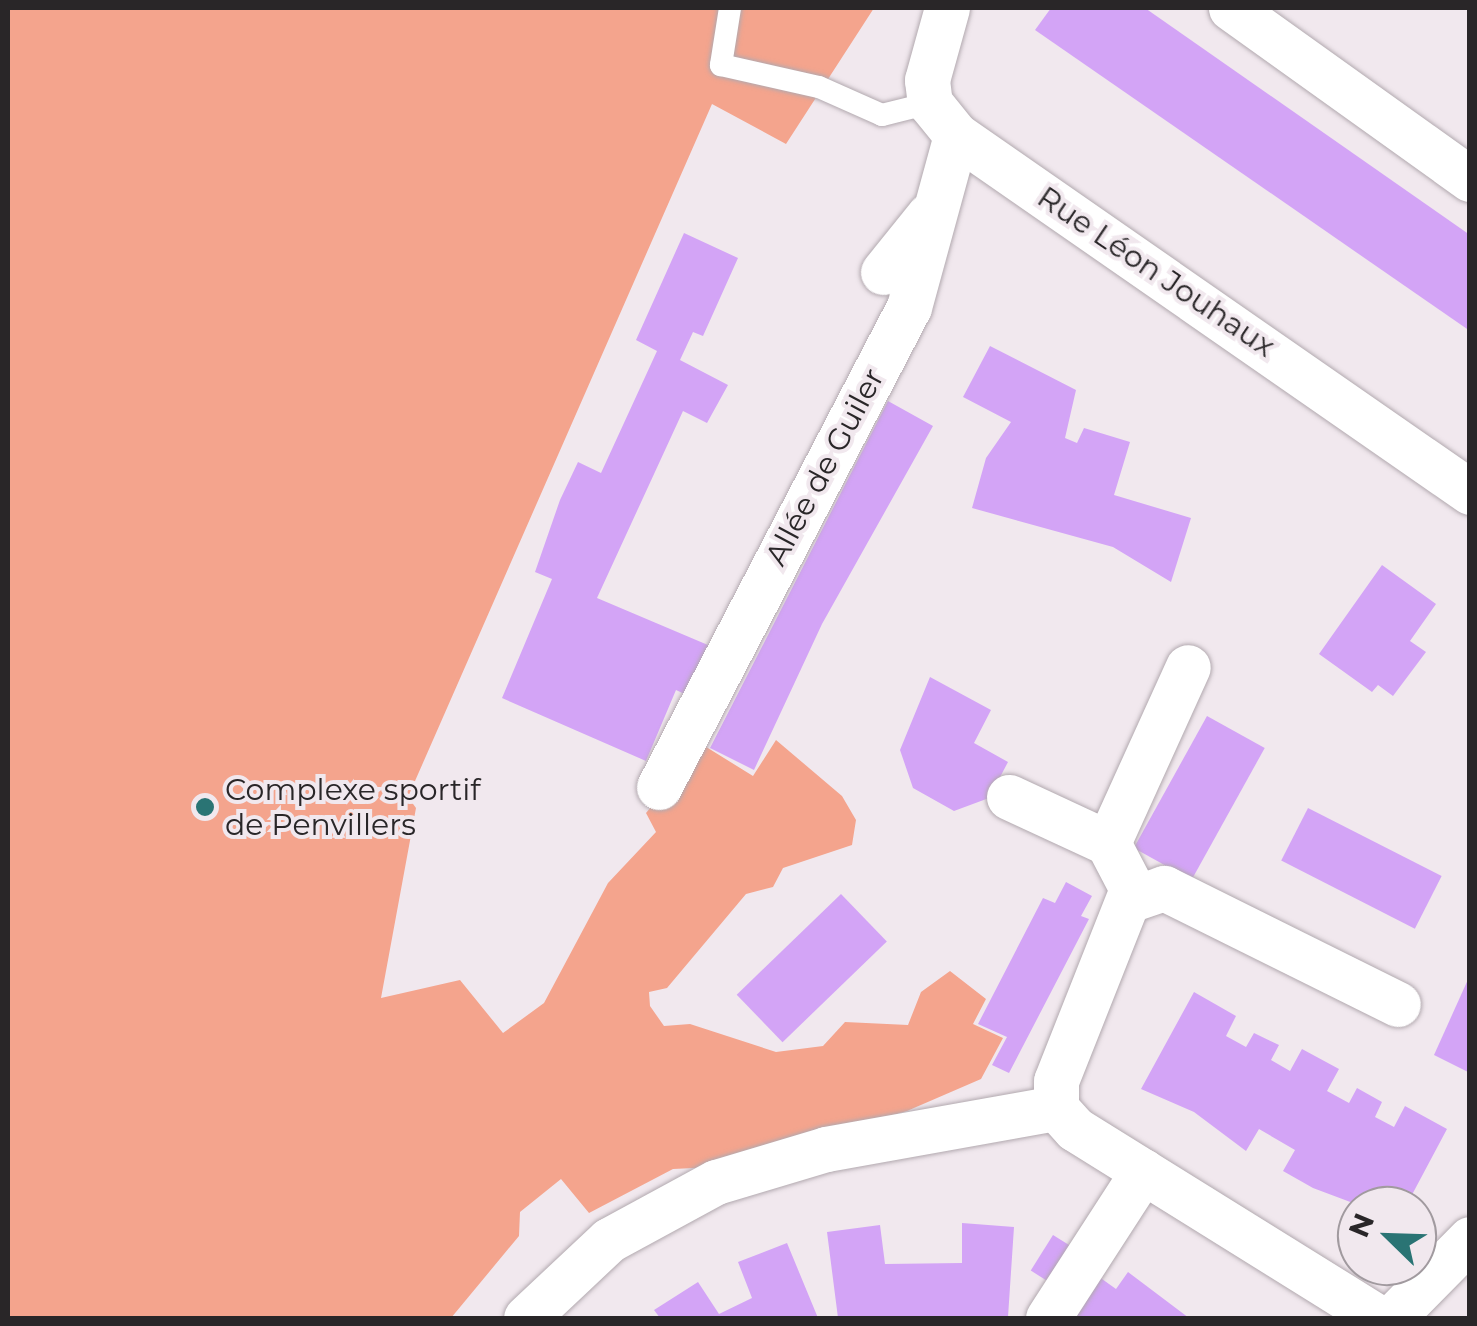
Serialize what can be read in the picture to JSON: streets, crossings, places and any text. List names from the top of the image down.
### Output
{
  "streets": {
    "street": ["Rue Léon Jouhaux", "Allée de Guiler"]
  },
  "crossings": [
    ["Rue Léon Jouhaux", "Allée de Guiler"]
  ],
  "places": ["Complexe sportif de Penvillers"],
  "north": "top left"
}
